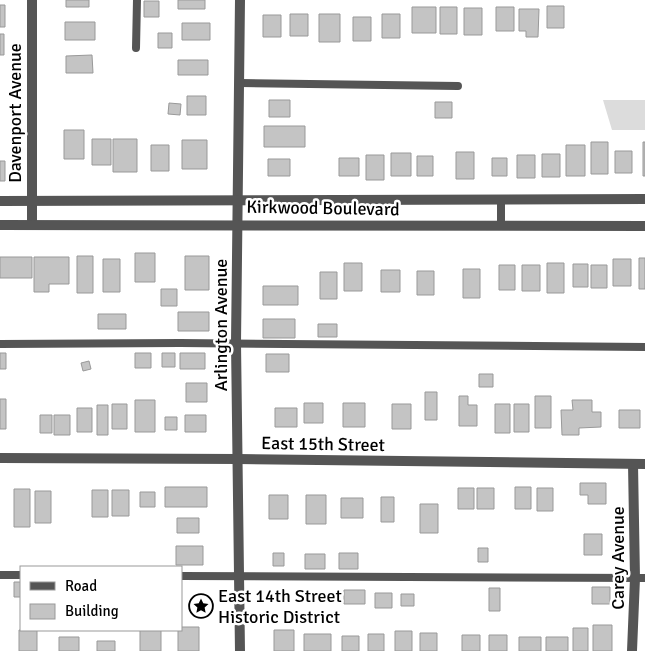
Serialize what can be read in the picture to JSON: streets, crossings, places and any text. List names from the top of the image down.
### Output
{
  "streets": {
    "street": [
      "Davenport Avenue",
      "Kirkwood Boulevard",
      "Arlington Avenue",
      "East 15th Street",
      "Carey Avenue"
    ]
  },
  "crossings": [
    ["Davenport Avenue", "Kirkwood Boulevard"],
    ["Kirkwood Boulevard", "Arlington Avenue"],
    ["Arlington Avenue", "East 15th Street"],
    ["East 15th Street", "Carey Avenue"]
  ],
  "places": {
    "place": ["East 14th Street Historic District"]
  },
  "legend": ["Road", "Building"]
}
